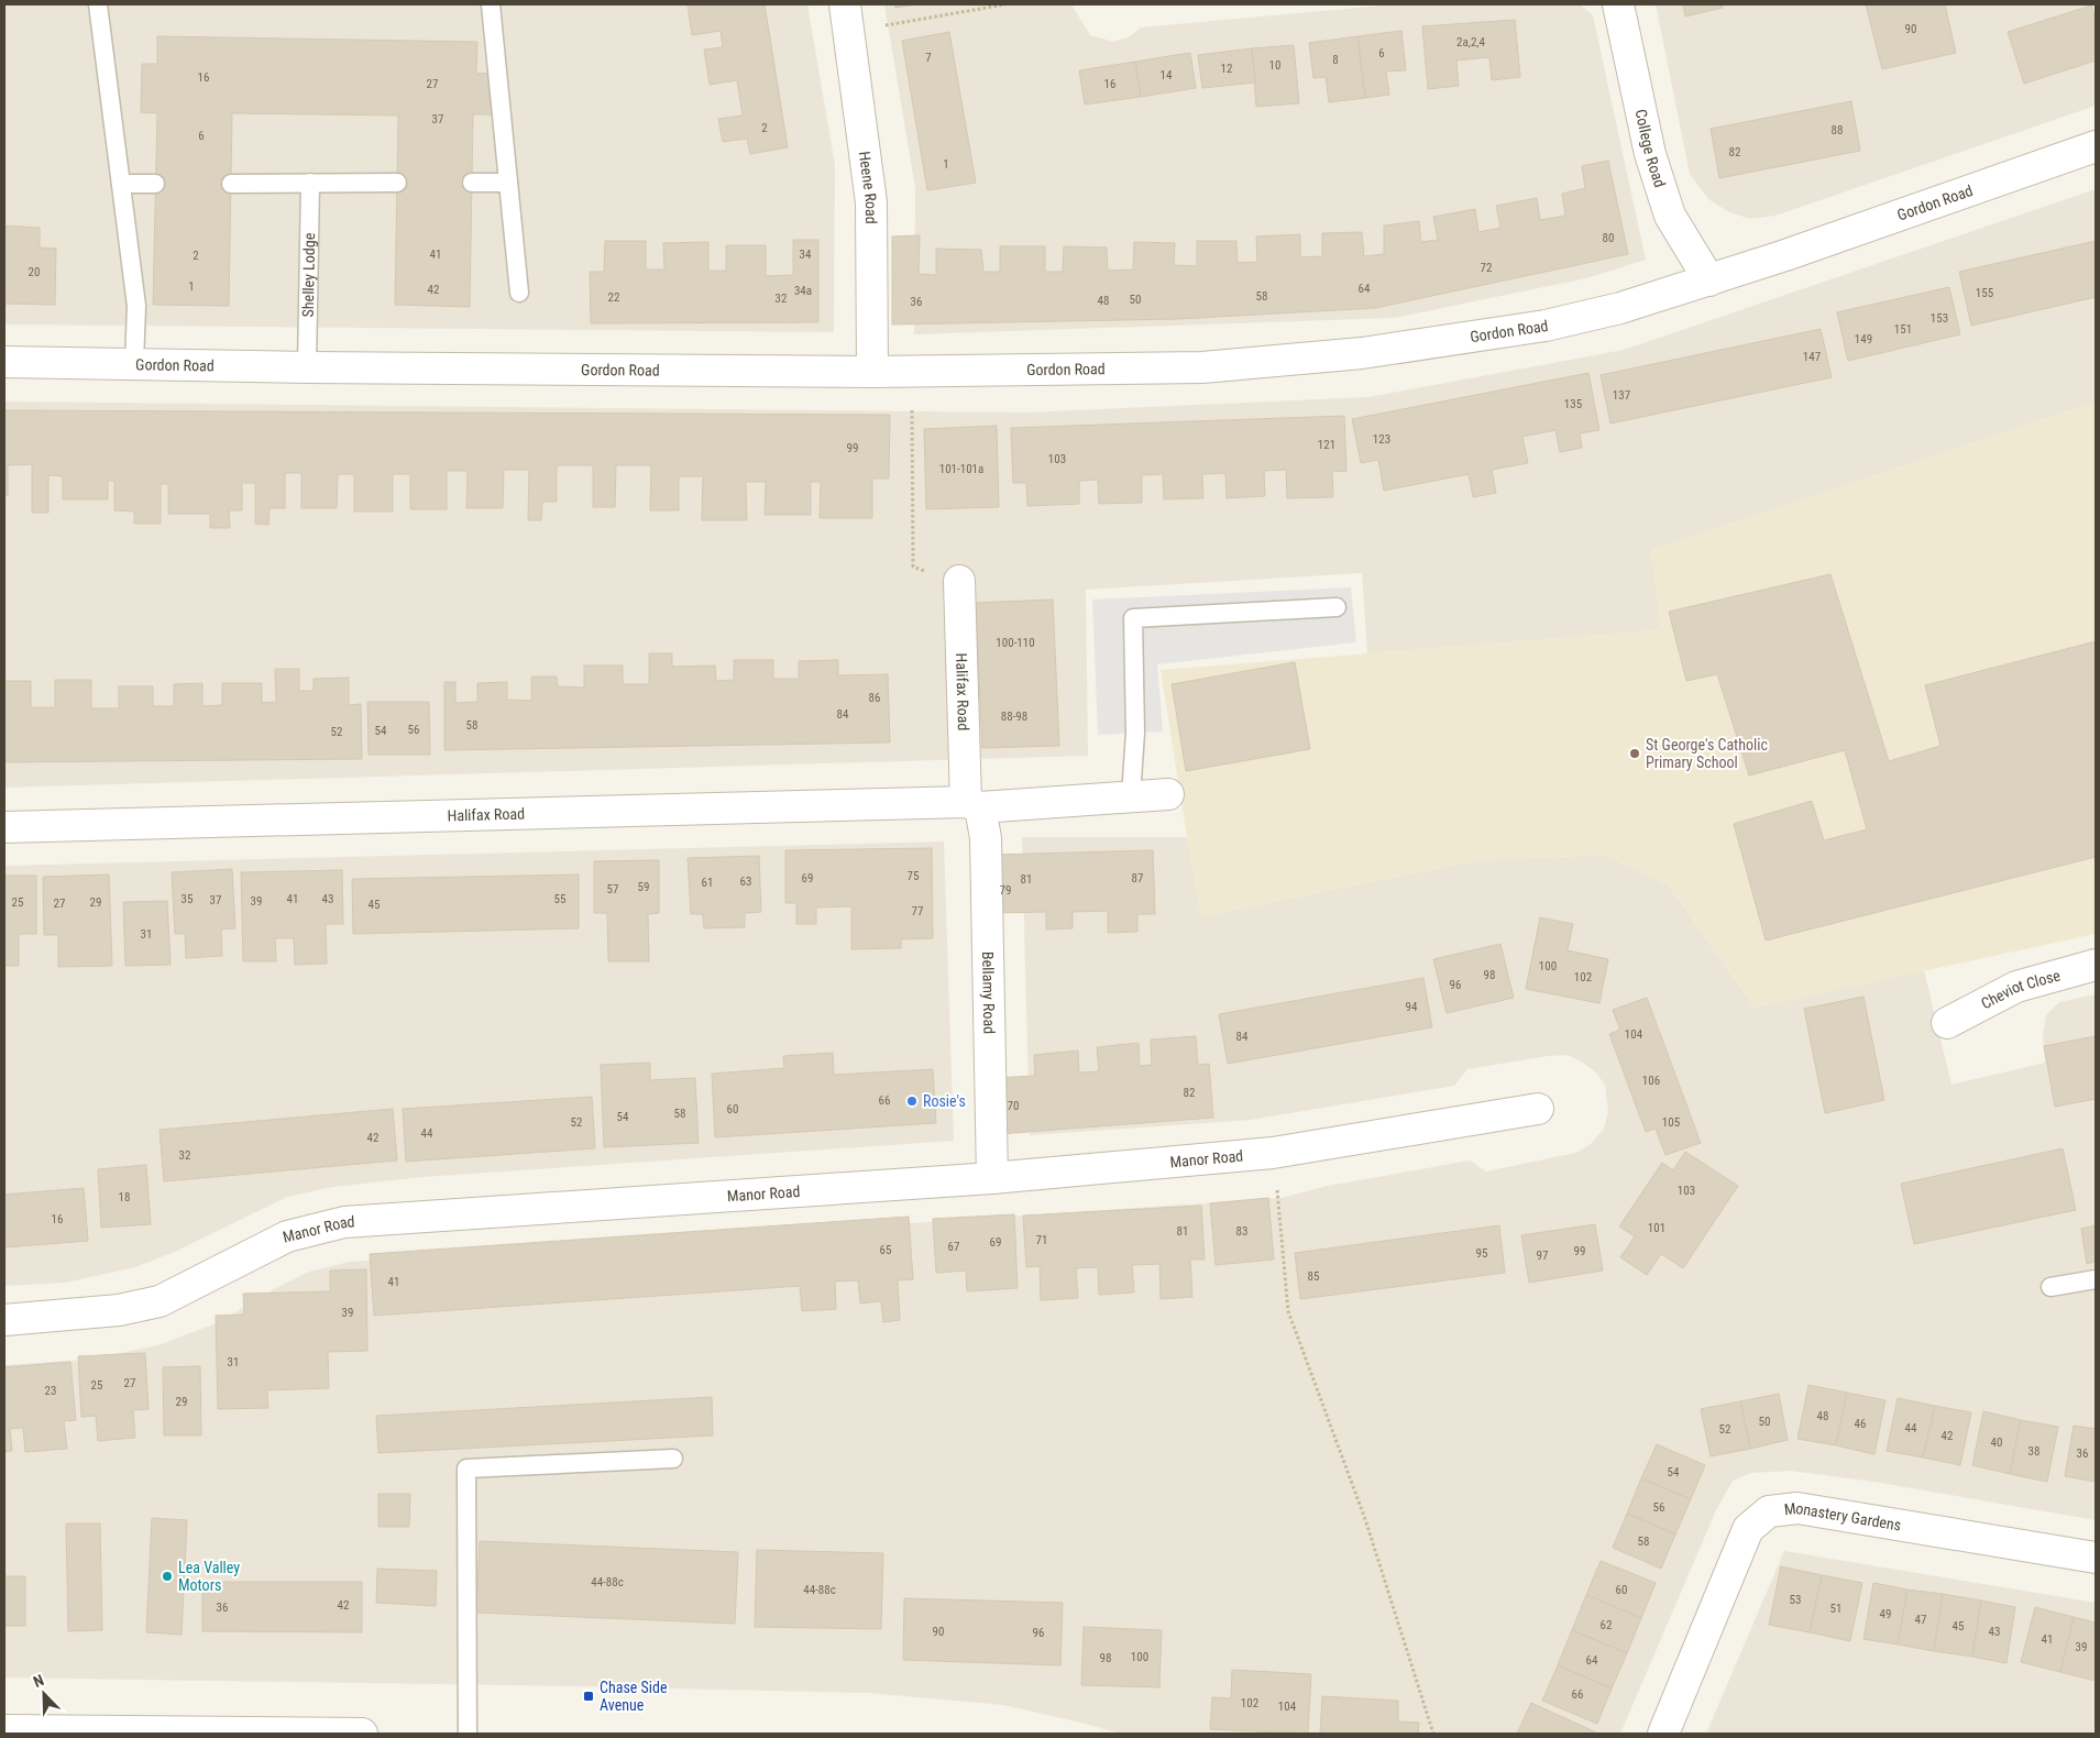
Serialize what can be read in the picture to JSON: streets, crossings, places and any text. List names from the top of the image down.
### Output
{
  "streets": {
    "street": [
      "College Road",
      "Heene Road",
      "Gordon Road",
      "Halifax Road",
      "Cheviot Close",
      "Bellamy Road",
      "Manor Road",
      "Monastery Gardens"
    ],
    "lane": ["Shelley Lodge"]
  },
  "crossings": [
    ["College Road", "Gordon Road"],
    ["Heene Road", "Gordon Road"],
    ["Gordon Road", "Shelley Lodge"],
    ["Halifax Road", "Bellamy Road"],
    ["Bellamy Road", "Manor Road"]
  ],
  "places": {
    "other": ["St George's Catholic Primary School", "Rosie's", "Lea Valley Motors"],
    "transit": ["Chase Side Avenue"]
  },
  "house_numbers": [
    "90",
    "2a,2,4",
    "6",
    "7",
    "8",
    "10",
    "12",
    "14",
    "16",
    "27",
    "16",
    "37",
    "2",
    "88",
    "6",
    "82",
    "1",
    "80",
    "41",
    "34",
    "2",
    "72",
    "20",
    "1",
    "64",
    "42",
    "34a",
    "155",
    "58",
    "22",
    "32",
    "50",
    "48",
    "36",
    "153",
    "151",
    "149",
    "147",
    "137",
    "135",
    "123",
    "121",
    "99",
    "103",
    "101-101a",
    "100-110",
    "86",
    "84",
    "88-98",
    "58",
    "56",
    "54",
    "52",
    "75",
    "69",
    "87",
    "81",
    "63",
    "61",
    "59",
    "57",
    "79",
    "35",
    "41",
    "43",
    "55",
    "37",
    "39",
    "25",
    "29",
    "27",
    "45",
    "77",
    "31",
    "100",
    "98",
    "102",
    "96",
    "94",
    "104",
    "84",
    "106",
    "82",
    "66",
    "70",
    "60",
    "58",
    "54",
    "52",
    "105",
    "44",
    "42",
    "32",
    "103",
    "18",
    "16",
    "101",
    "81",
    "83",
    "71",
    "69",
    "67",
    "65",
    "99",
    "95",
    "97",
    "85",
    "41",
    "39",
    "31",
    "27",
    "25",
    "23",
    "29",
    "48",
    "50",
    "46",
    "44",
    "52",
    "42",
    "40",
    "38",
    "36",
    "54",
    "56",
    "58",
    "44-88c",
    "44-88c",
    "60",
    "53",
    "42",
    "36",
    "51",
    "49",
    "47",
    "62",
    "45",
    "90",
    "43",
    "96",
    "41",
    "39",
    "100",
    "98",
    "64",
    "66",
    "102",
    "104"
  ],
  "north": "top left"
}
